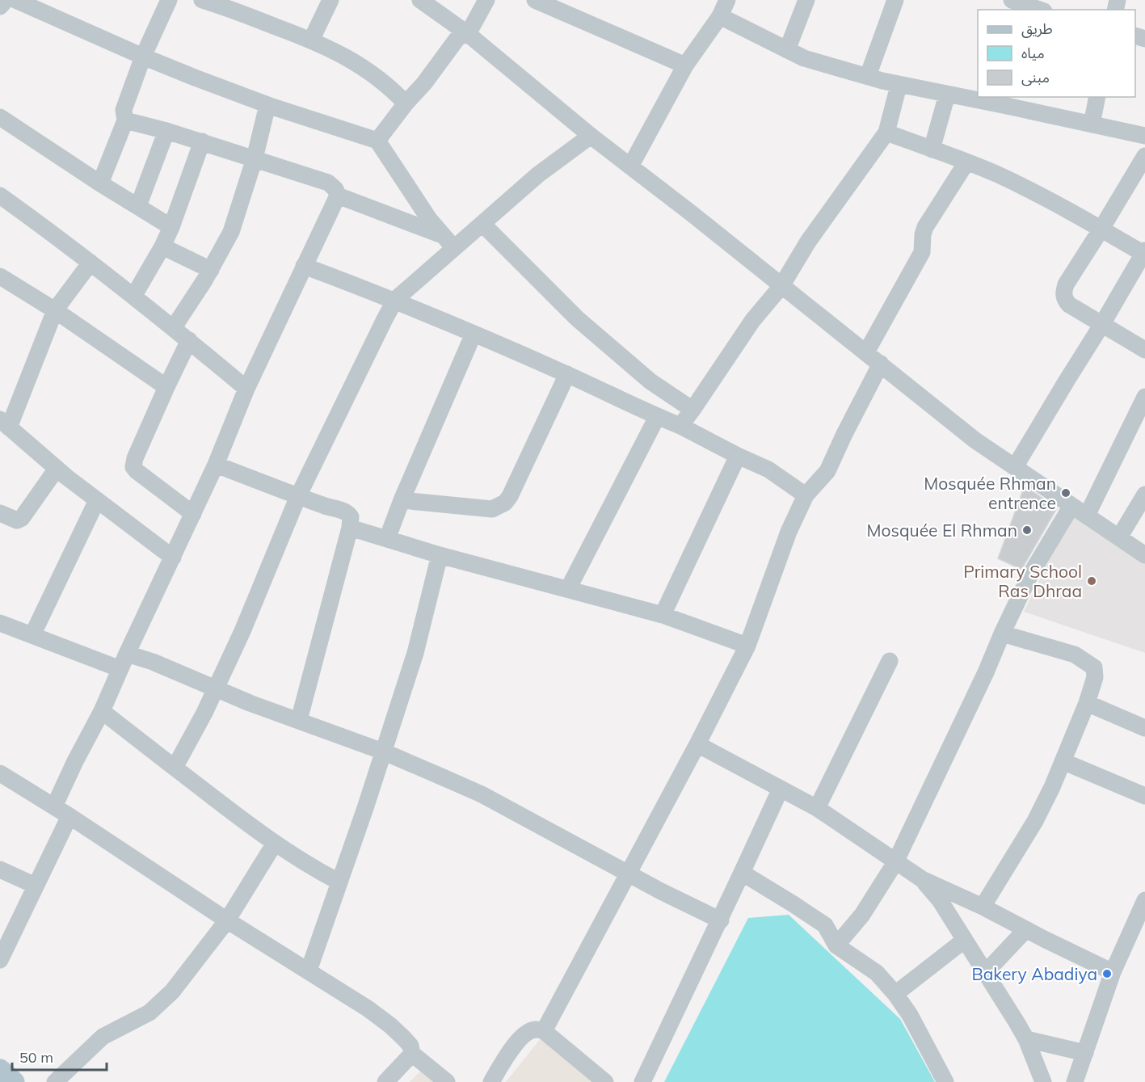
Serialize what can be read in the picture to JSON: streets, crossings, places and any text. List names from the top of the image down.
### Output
{
  "places": [
    "Mosquée Rhman entrence",
    "Mosquée El Rhman",
    "Primary School Ras Dhraa",
    "Bakery Abadiya"
  ],
  "legend": ["طريق", "مياه", "مبنى"],
  "scale_bar": "50 m"
}
